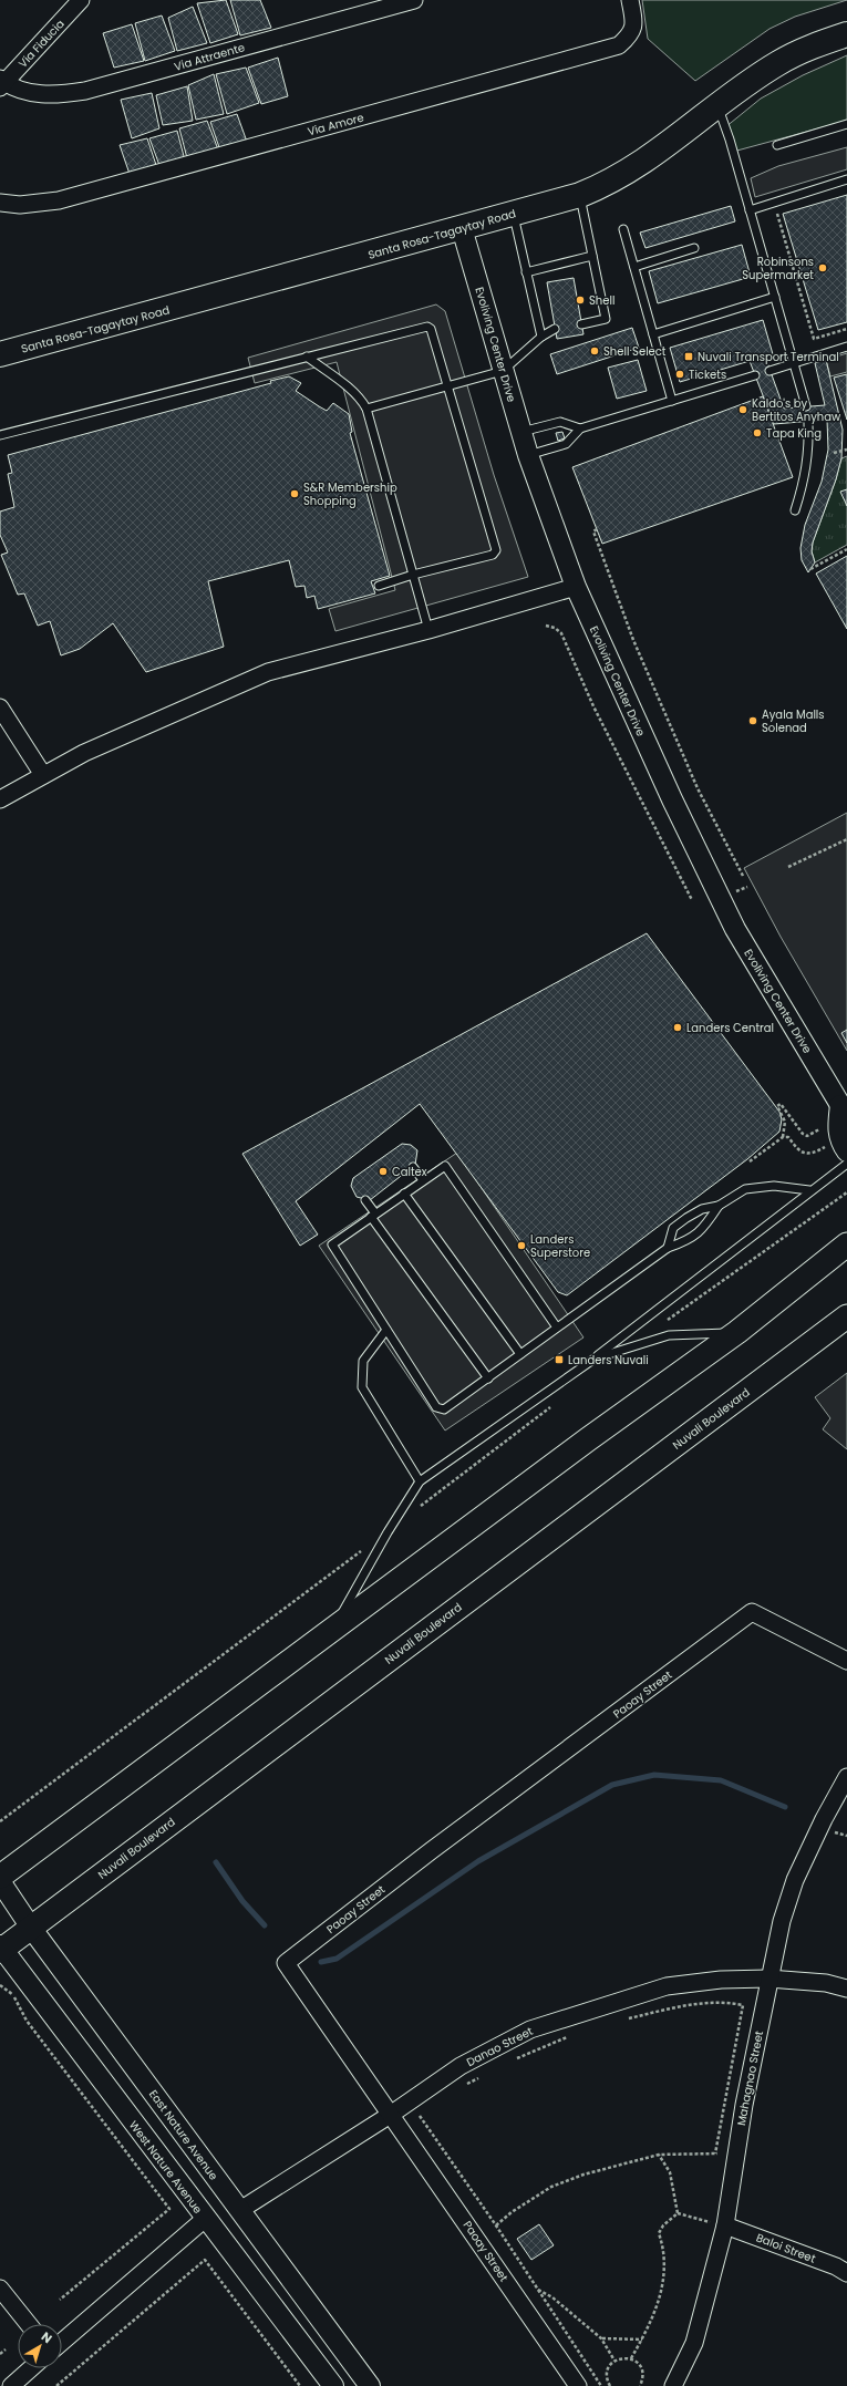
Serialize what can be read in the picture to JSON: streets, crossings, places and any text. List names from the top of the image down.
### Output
{
  "streets": {
    "main road": ["Santa Rosa-Tagaytay Road", "Nuvali Boulevard"],
    "street": [
      "Via Fiducia",
      "Via Attraente",
      "Via Amore",
      "Evoliving Center Drive",
      "Paoay Street",
      "Danao Street",
      "Mahagnao Street",
      "East Nature Avenue",
      "West Nature Avenue",
      "Baloi Street"
    ]
  },
  "crossings": [
    ["Via Fiducia", "Via Attraente"],
    ["Santa Rosa-Tagaytay Road", "Evoliving Center Drive"],
    ["Nuvali Boulevard", "East Nature Avenue"],
    ["Nuvali Boulevard", "West Nature Avenue"],
    ["Paoay Street", "Danao Street"],
    ["Danao Street", "Mahagnao Street"],
    ["Danao Street", "East Nature Avenue"],
    ["Mahagnao Street", "Baloi Street"]
  ],
  "places": {
    "other": [
      "Robinsons Supermarket",
      "Shell",
      "Shell Select",
      "Tickets",
      "Kaldo's by Bertitos Anyhaw",
      "Tapa King",
      "S&R Membership Shopping",
      "Ayala Malls Solenad",
      "Landers Central",
      "Caltex",
      "Landers Superstore"
    ],
    "transit": ["Nuvali Transport Terminal", "Landers Nuvali"]
  },
  "north": "top right"
}
